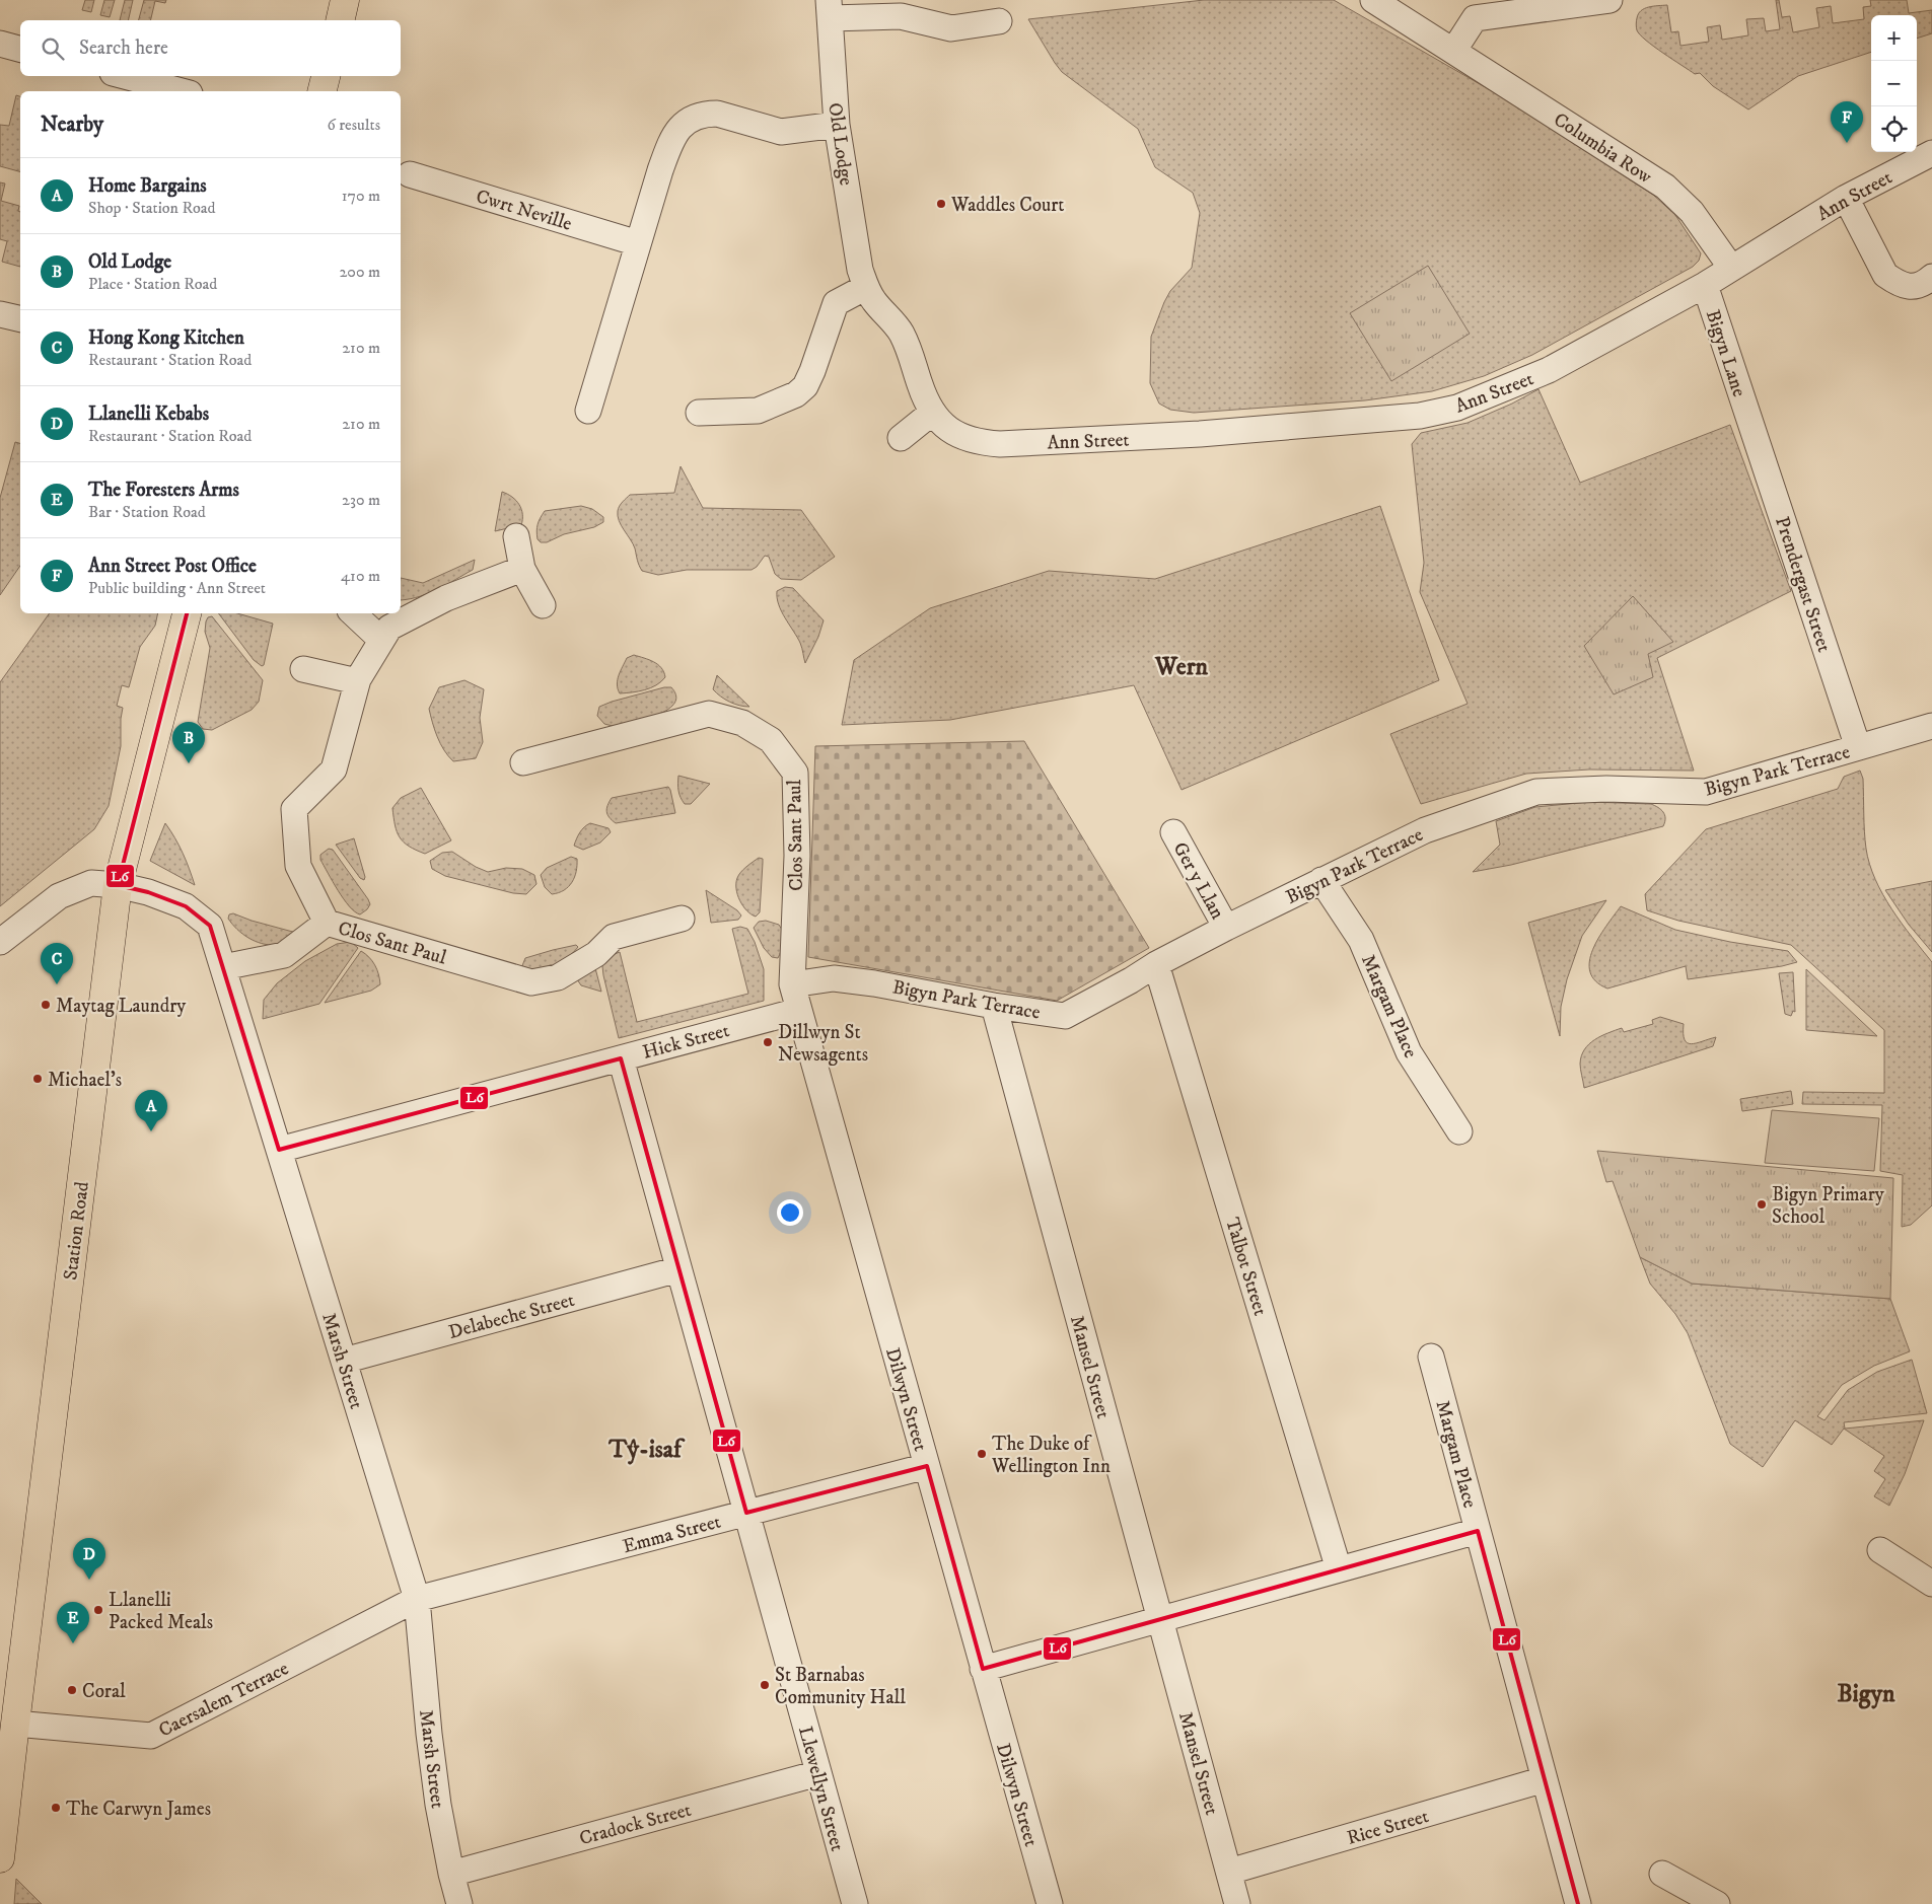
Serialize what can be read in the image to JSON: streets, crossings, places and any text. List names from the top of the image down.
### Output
{
  "streets": {
    "main road": ["Station Road"],
    "street": [
      "Old Lodge",
      "Columbia Row",
      "Ann Street",
      "Cwrt Neville",
      "Bigyn Lane",
      "Prendergast Street",
      "Bigyn Park Terrace",
      "Clos Sant Paul",
      "Ger y Llan",
      "Margam Place",
      "Hick Street",
      "Talbot Street",
      "Delabeche Street",
      "Marsh Street",
      "Mansel Street",
      "Dilwyn Street",
      "Emma Street",
      "Caersalem Terrace",
      "Llewellyn Street",
      "Cradock Street",
      "Rice Street"
    ]
  },
  "crossings": [
    ["Old Lodge", "Ann Street"],
    ["Columbia Row", "Ann Street"],
    ["Ann Street", "Bigyn Lane"],
    ["Bigyn Lane", "Prendergast Street"],
    ["Prendergast Street", "Bigyn Park Terrace"],
    ["Bigyn Park Terrace", "Clos Sant Paul"],
    ["Bigyn Park Terrace", "Ger y Llan"],
    ["Bigyn Park Terrace", "Margam Place"],
    ["Bigyn Park Terrace", "Talbot Street"],
    ["Bigyn Park Terrace", "Mansel Street"],
    ["Clos Sant Paul", "Hick Street"],
    ["Clos Sant Paul", "Marsh Street"],
    ["Clos Sant Paul", "Dilwyn Street"],
    ["Margam Place", "Rice Street"],
    ["Hick Street", "Marsh Street"],
    ["Hick Street", "Dilwyn Street"],
    ["Hick Street", "Llewellyn Street"],
    ["Station Road", "Marsh Street"],
    ["Station Road", "Caersalem Terrace"],
    ["Delabeche Street", "Marsh Street"],
    ["Delabeche Street", "Llewellyn Street"],
    ["Marsh Street", "Emma Street"],
    ["Marsh Street", "Caersalem Terrace"],
    ["Marsh Street", "Cradock Street"],
    ["Mansel Street", "Rice Street"],
    ["Dilwyn Street", "Emma Street"],
    ["Emma Street", "Caersalem Terrace"],
    ["Emma Street", "Llewellyn Street"],
    ["Llewellyn Street", "Cradock Street"]
  ],
  "districts": ["Wern", "Tŷ-isaf", "Bigyn"],
  "places": [
    "Waddles Court",
    "Maytag Laundry",
    "Dillwyn St Newsagents",
    "Michael's",
    "Bigyn Primary School",
    "The Duke of Wellington Inn",
    "Llanelli Packed Meals",
    "St Barnabas Community Hall",
    "Coral",
    "The Carwyn James"
  ],
  "lines": ["transit line L6"],
  "page": {
    "map_buttons": ["+", "−"],
    "search": "Search here",
    "heading": ["Nearby", "6 results"],
    "pins": [
      "F",
      "B",
      "C",
      "A",
      "D",
      "E"
    ],
    "list": [
      {
        "mark": "A",
        "name": "Home Bargains",
        "note": "Shop · Station Road",
        "value": "170 m"
      },
      {
        "mark": "B",
        "name": "Old Lodge",
        "note": "Place · Station Road",
        "value": "200 m"
      },
      {
        "mark": "C",
        "name": "Hong Kong Kitchen",
        "note": "Restaurant · Station Road",
        "value": "210 m"
      },
      {
        "mark": "D",
        "name": "Llanelli Kebabs",
        "note": "Restaurant · Station Road",
        "value": "210 m"
      },
      {
        "mark": "E",
        "name": "The Foresters Arms",
        "note": "Bar · Station Road",
        "value": "230 m"
      },
      {
        "mark": "F",
        "name": "Ann Street Post Office",
        "note": "Public building · Ann Street",
        "value": "410 m"
      }
    ]
  }
}
